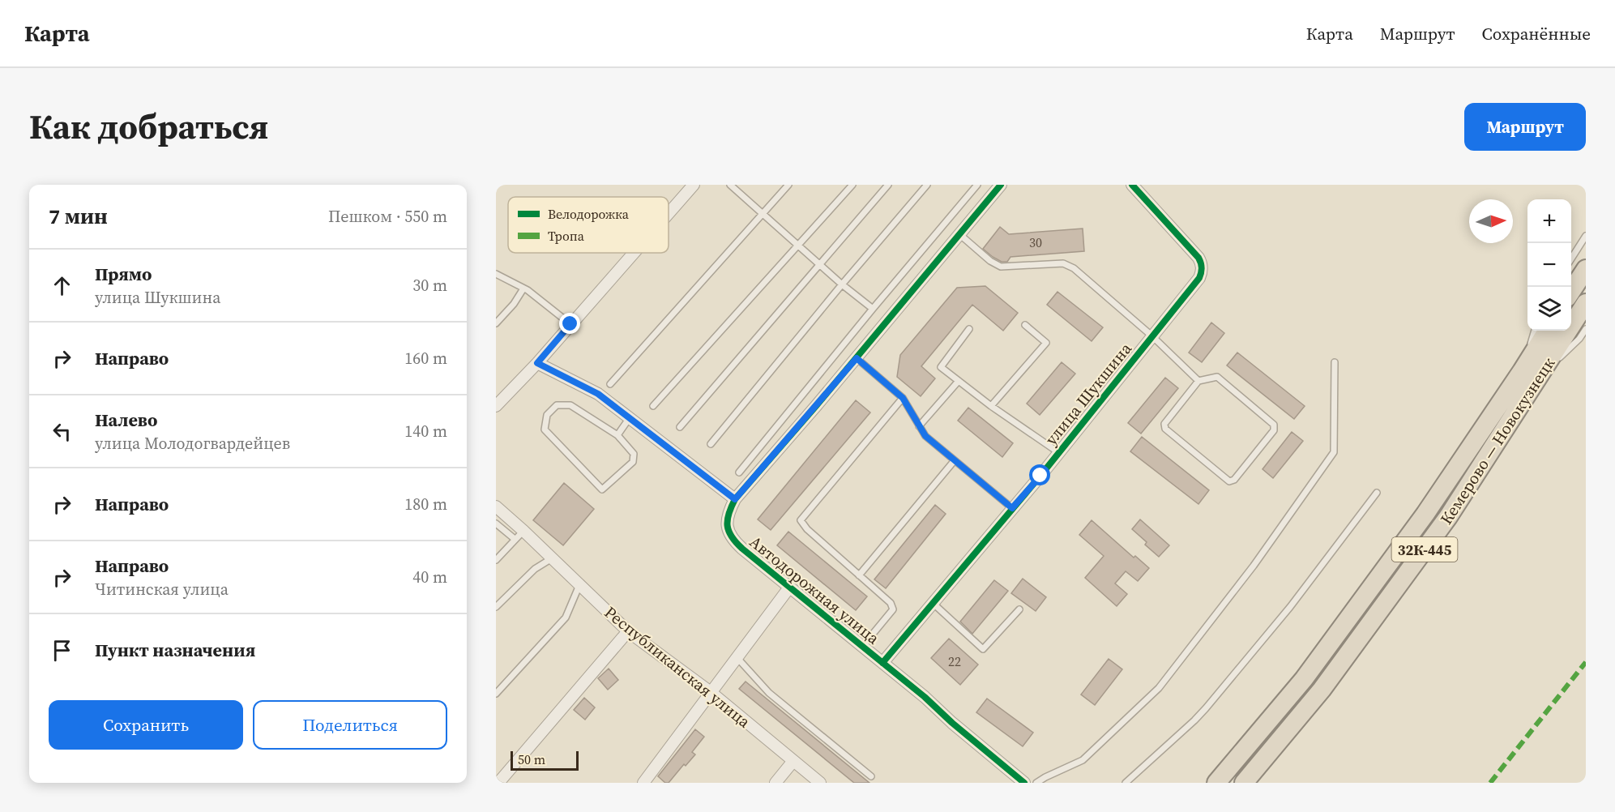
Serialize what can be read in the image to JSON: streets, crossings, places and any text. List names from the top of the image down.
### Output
{
  "streets": {
    "highway": ["Кемерово — Новокузнецк", "32К-445"],
    "street": ["улица Шукшина", "Автодорожная улица", "Республиканская улица"]
  },
  "crossings": [
    ["улица Шукшина", "Автодорожная улица"]
  ],
  "house_numbers": ["30", "22"],
  "legend": ["Велодорожка", "Тропа"],
  "scale_bar": "50 m",
  "north": "right",
  "page": {
    "header": "Карта",
    "nav": ["Карта", "Маршрут", "Сохранённые"],
    "title": "Как добраться",
    "buttons": [
      "Маршрут",
      ["Сохранить", "Поделиться"]
    ],
    "heading": ["7 мин", "Пешком · 550 m"],
    "map_buttons": ["+", "−"],
    "list": [
      ["Прямо", "улица Шукшина", "30 m"],
      ["Направо", "160 m"],
      ["Налево", "улица Молодогвардейцев", "140 m"],
      ["Направо", "180 m"],
      ["Направо", "Читинская улица", "40 m"],
      "Пункт назначения"
    ],
    "scale": "50 m"
  }
}
